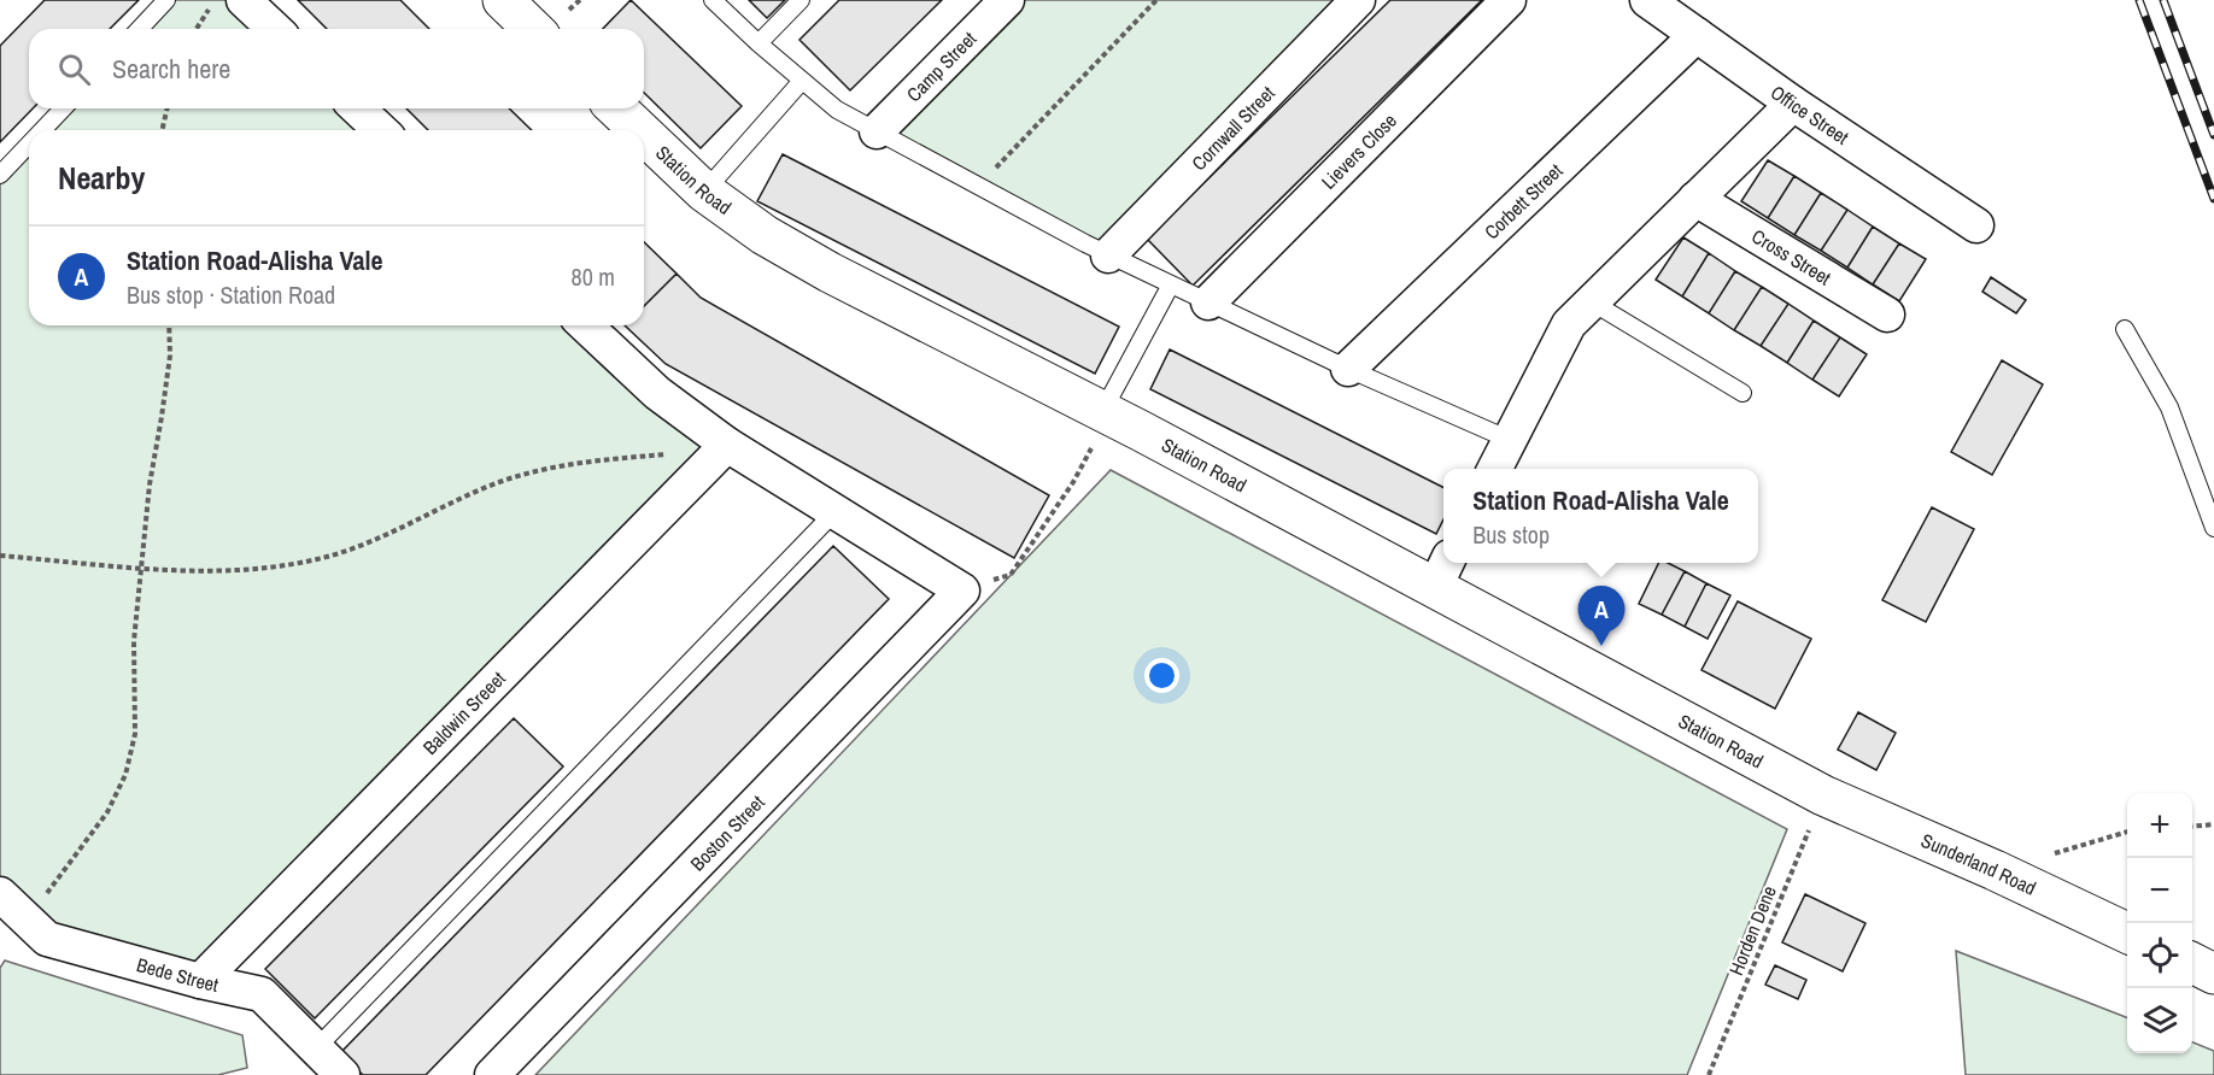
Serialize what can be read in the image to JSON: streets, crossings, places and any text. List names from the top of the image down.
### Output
{
  "streets": {
    "main road": ["Station Road", "Sunderland Road"],
    "street": [
      "Camp Street",
      "Office Street",
      "Cornwall Street",
      "Lievers Close",
      "Corbett Street",
      "Cross Street",
      "Baldwin Sreeet",
      "Boston Street",
      "Bede Street"
    ],
    "path": ["Horden Dene"]
  },
  "crossings": [
    ["Office Street", "Corbett Street"],
    ["Station Road", "Sunderland Road"],
    ["Station Road", "Horden Dene"],
    ["Baldwin Sreeet", "Bede Street"],
    ["Sunderland Road", "Horden Dene"]
  ],
  "page": {
    "search": "Search here",
    "heading": "Nearby",
    "list": [
      {
        "mark": "A",
        "name": "Station Road-Alisha Vale",
        "note": "Bus stop · Station Road",
        "value": "80 m"
      }
    ],
    "popup": ["Station Road-Alisha Vale", "Bus stop"],
    "pins": "A",
    "map_buttons": ["+", "−"]
  }
}
